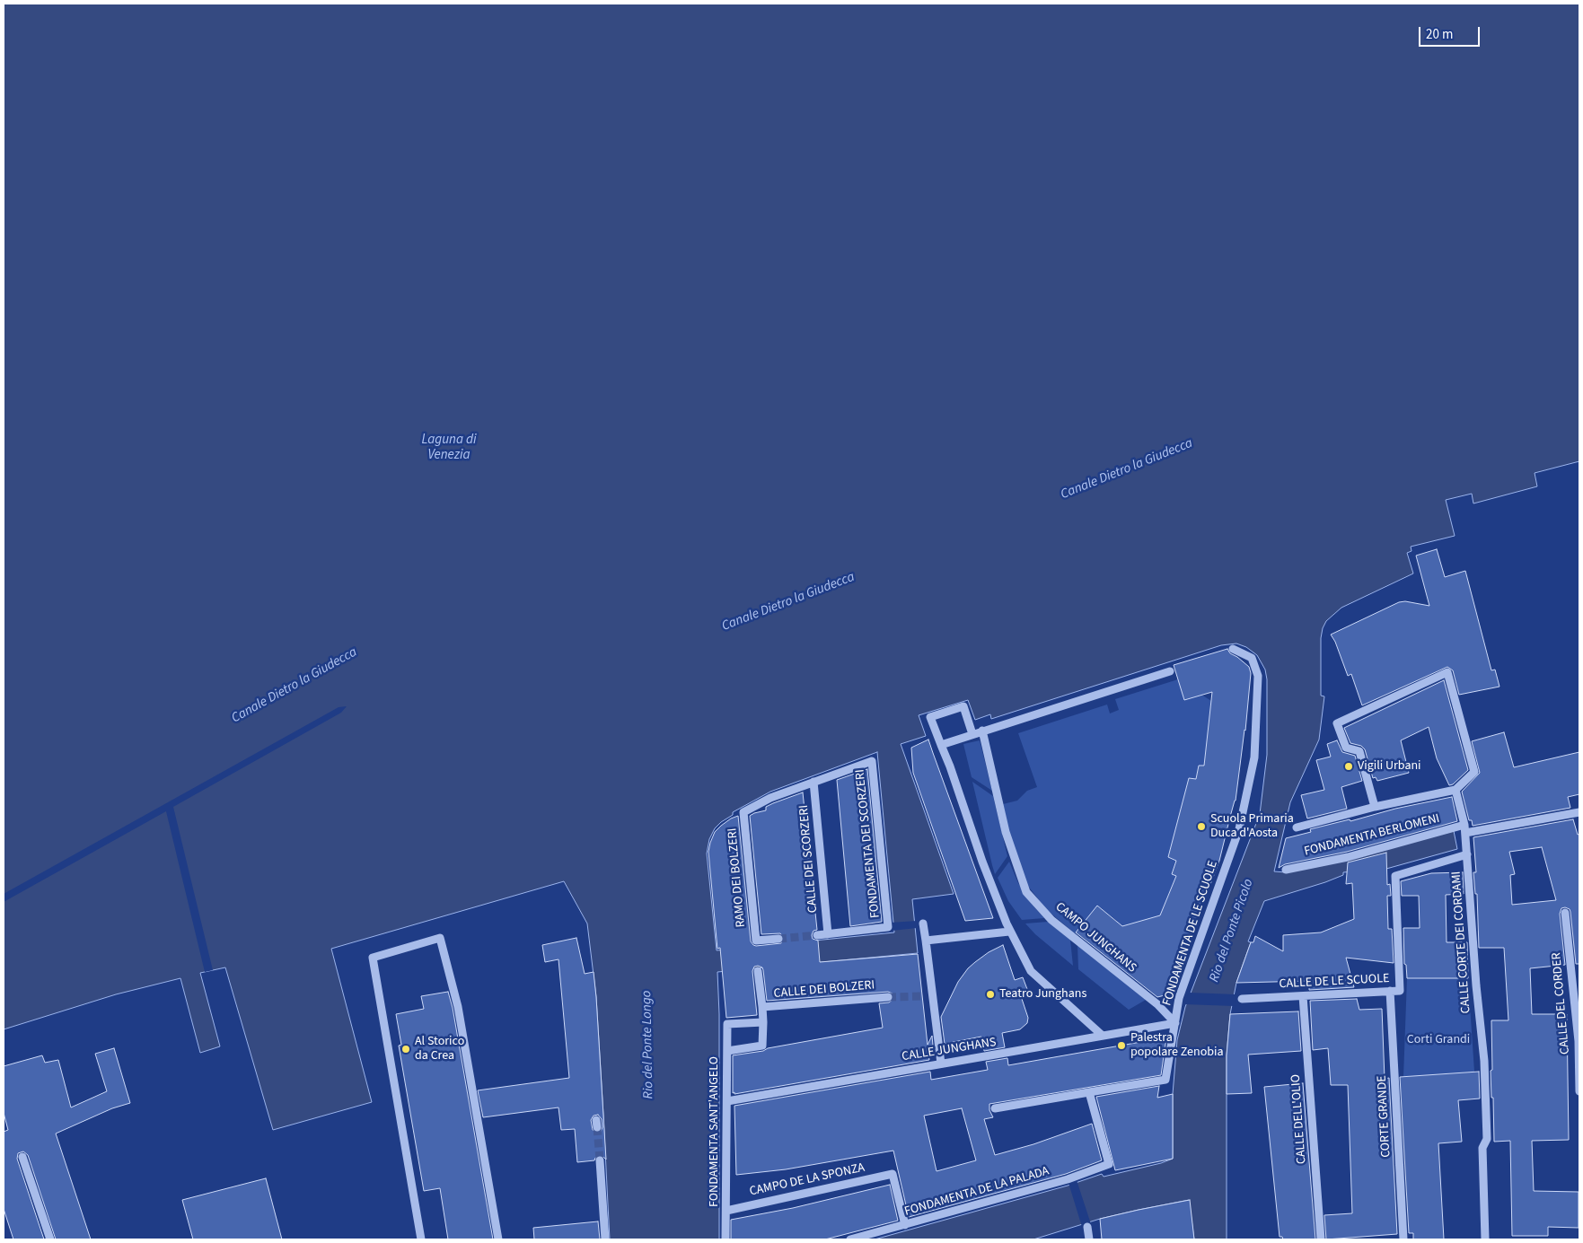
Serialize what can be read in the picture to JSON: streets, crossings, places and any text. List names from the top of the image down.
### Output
{
  "streets": {
    "street": [
      "FONDAMENTA BERLOMENI",
      "FONDAMENTA DEI SCORZERI",
      "CALLE DEI SCORZERI",
      "RAMO DEI BOLZERI",
      "FONDAMENTA DE LE SCUOLE",
      "CAMPO JUNGHANS",
      "CALLE CORTE DEI CORDAMI",
      "CALLE DE LE SCUOLE",
      "CALLE DEI BOLZERI",
      "CALLE DEL CORDER",
      "CALLE JUNGHANS",
      "CORTE GRANDE",
      "CALLE DELL'OLIO",
      "FONDAMENTA SANT'ANGELO",
      "CAMPO DE LA SPONZA",
      "FONDAMENTA DE LA PALADA"
    ]
  },
  "crossings": [
    ["FONDAMENTA BERLOMENI", "CALLE CORTE DEI CORDAMI"],
    ["FONDAMENTA DEI SCORZERI", "CALLE DEI SCORZERI"],
    ["FONDAMENTA DEI SCORZERI", "RAMO DEI BOLZERI"],
    ["FONDAMENTA DE LE SCUOLE", "CAMPO JUNGHANS"],
    ["FONDAMENTA DE LE SCUOLE", "CALLE JUNGHANS"],
    ["FONDAMENTA DE LE SCUOLE", "FONDAMENTA DE LA PALADA"],
    ["CAMPO JUNGHANS", "CALLE JUNGHANS"],
    ["CALLE CORTE DEI CORDAMI", "CALLE DE LE SCUOLE"],
    ["CALLE DE LE SCUOLE", "CORTE GRANDE"],
    ["CALLE DE LE SCUOLE", "CALLE DELL'OLIO"],
    ["CALLE DEI BOLZERI", "FONDAMENTA SANT'ANGELO"],
    ["CALLE JUNGHANS", "FONDAMENTA SANT'ANGELO"],
    ["FONDAMENTA SANT'ANGELO", "CAMPO DE LA SPONZA"],
    ["CAMPO DE LA SPONZA", "FONDAMENTA DE LA PALADA"]
  ],
  "water": [
    "Laguna di Venezia",
    "Canale Dietro la Giudecca",
    "Rio del Ponte Picolo",
    "Rio del Ponte Longo"
  ],
  "parks": ["Corti Grandi"],
  "places": [
    "Vigili Urbani",
    "Scuola Primaria Duca d'Aosta",
    "Teatro Junghans",
    "Palestra popolare Zenobia",
    "Al Storico da Crea"
  ],
  "scale_bar": "20 m"
}
